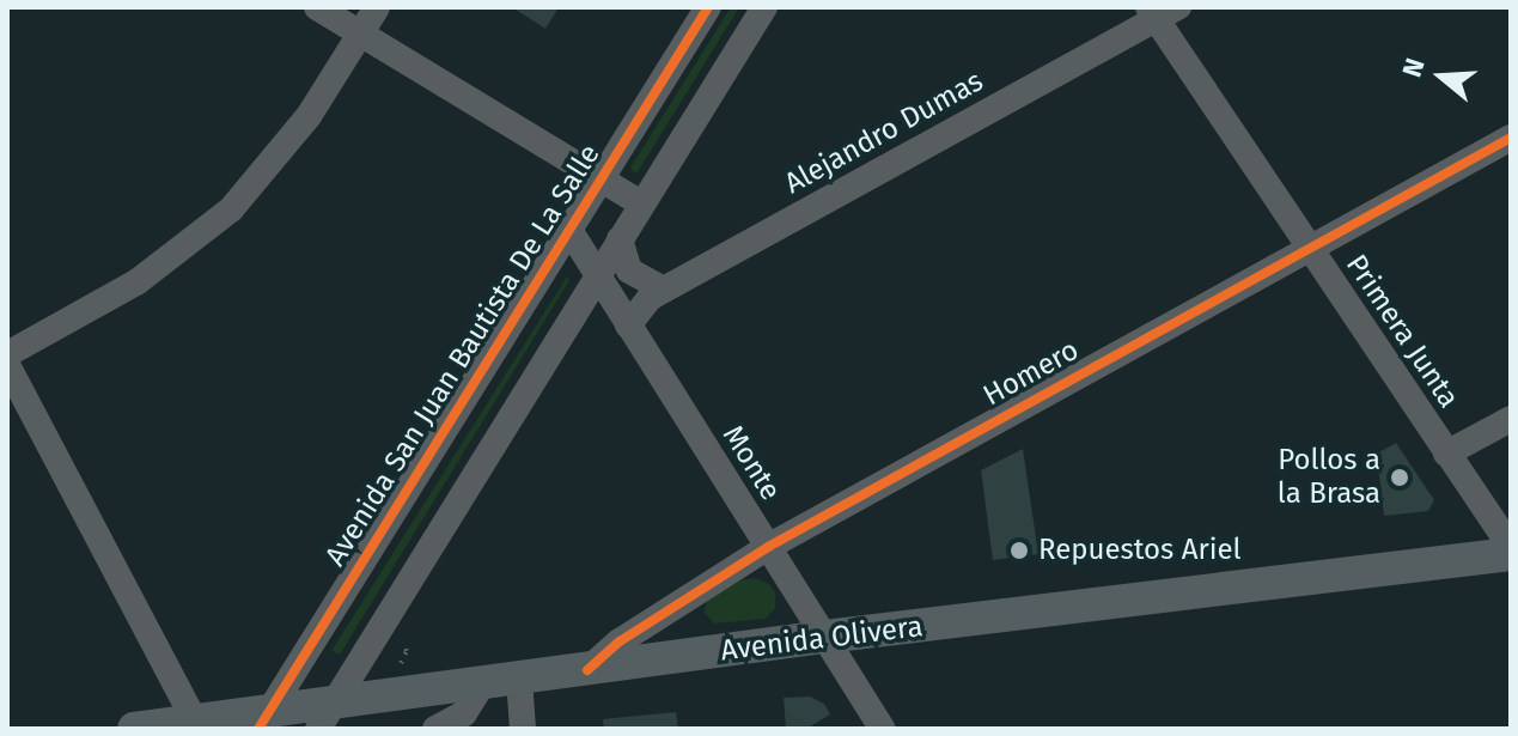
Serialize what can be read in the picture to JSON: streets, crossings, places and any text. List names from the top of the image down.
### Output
{
  "streets": {
    "main road": ["Avenida Olivera"],
    "street": [
      "Alejandro Dumas",
      "Primera Junta",
      "Avenida San Juan Bautista De La Salle",
      "Homero",
      "Monte"
    ]
  },
  "crossings": [
    ["Alejandro Dumas", "Primera Junta"],
    ["Alejandro Dumas", "Monte"],
    ["Primera Junta", "Homero"],
    ["Avenida San Juan Bautista De La Salle", "Monte"],
    ["Avenida San Juan Bautista De La Salle", "Avenida Olivera"],
    ["Homero", "Monte"],
    ["Homero", "Avenida Olivera"],
    ["Monte", "Avenida Olivera"]
  ],
  "places": ["Pollos a la Brasa", "Repuestos Ariel"],
  "north": "left"
}
